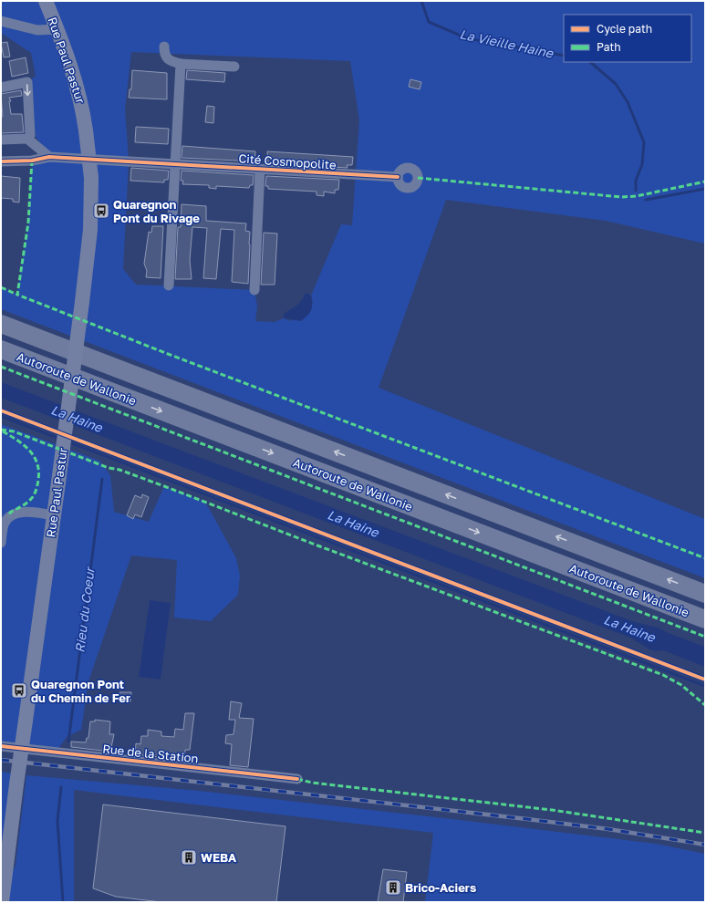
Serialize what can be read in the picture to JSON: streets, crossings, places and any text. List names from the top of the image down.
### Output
{
  "streets": {
    "highway": ["Autoroute de Wallonie"],
    "main road": ["Rue Paul Pastur"],
    "street": ["Cité Cosmopolite", "Rue de la Station"]
  },
  "water": ["La Vieille Haine", "La Haine", "Rieu du Coeur"],
  "places": {
    "bus stop": ["Quaregnon Pont du Rivage", "Quaregnon Pont du Chemin de Fer"],
    "building": ["WEBA", "Brico-Aciers"]
  },
  "legend": ["Cycle path", "Path"]
}
